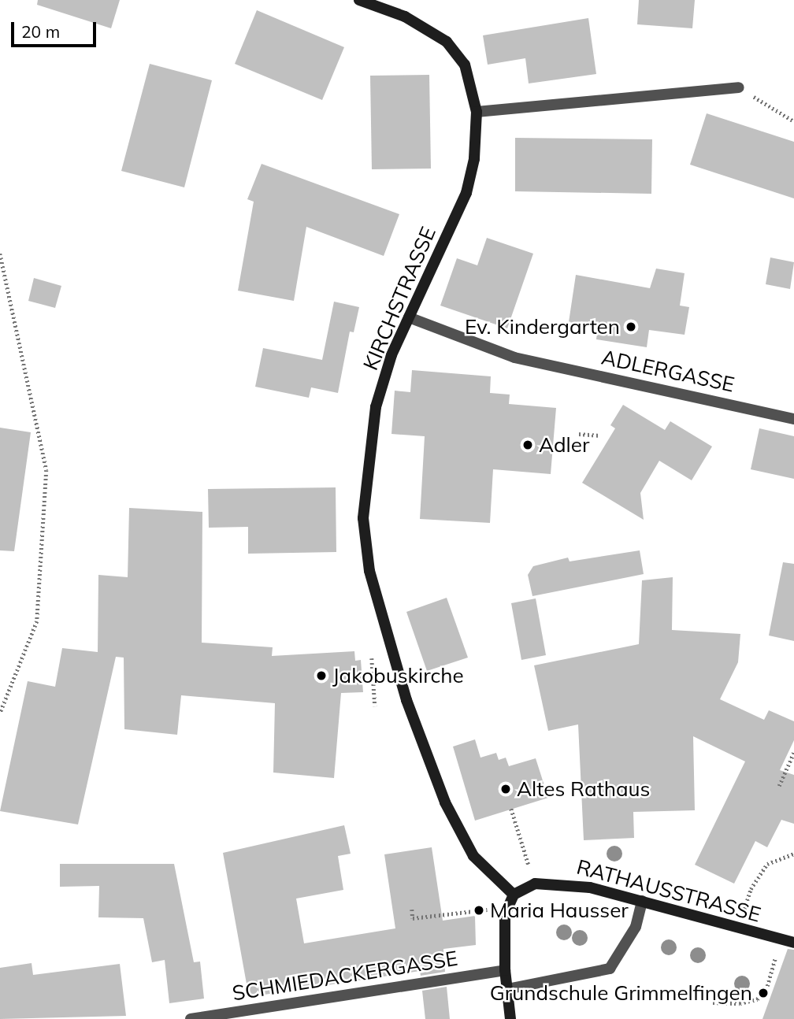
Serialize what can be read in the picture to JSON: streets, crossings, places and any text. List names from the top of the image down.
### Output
{
  "streets": {
    "street": [
      "KIRCHSTRASSE",
      "ADLERGASSE",
      "RATHAUSSTRASSE",
      "SCHMIEDACKERGASSE"
    ]
  },
  "crossings": [
    ["KIRCHSTRASSE", "ADLERGASSE"],
    ["KIRCHSTRASSE", "RATHAUSSTRASSE"]
  ],
  "places": [
    "Ev. Kindergarten",
    "Adler",
    "Jakobuskirche",
    "Altes Rathaus",
    "Maria Hausser",
    "Grundschule Grimmelfingen"
  ],
  "scale_bar": "20 m"
}
